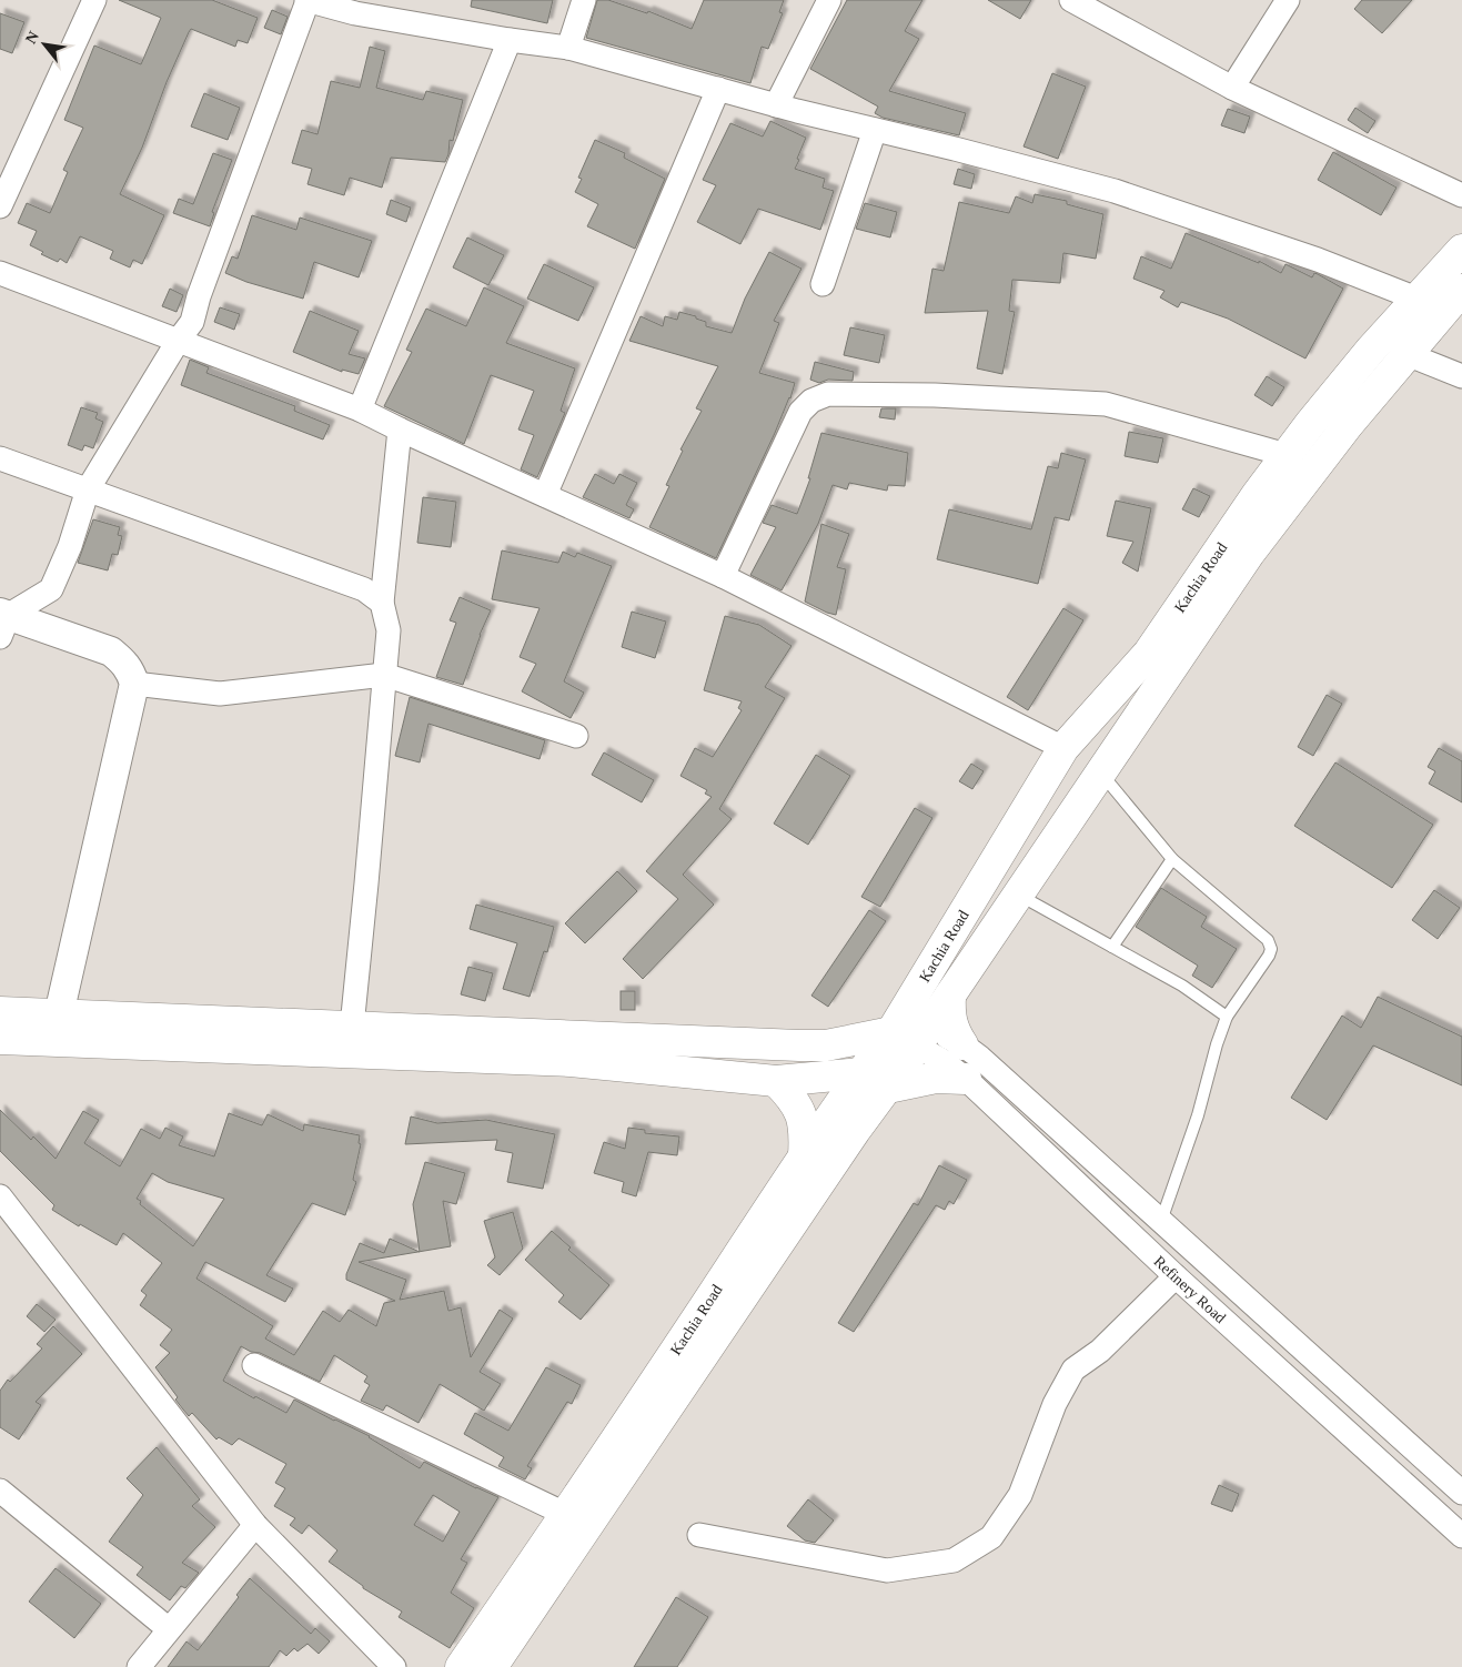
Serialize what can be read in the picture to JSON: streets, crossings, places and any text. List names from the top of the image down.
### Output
{
  "streets": {
    "main road": ["Kachia Road"],
    "street": ["Refinery Road"]
  },
  "crossings": [
    ["Kachia Road", "Refinery Road"]
  ],
  "north": "top left"
}
